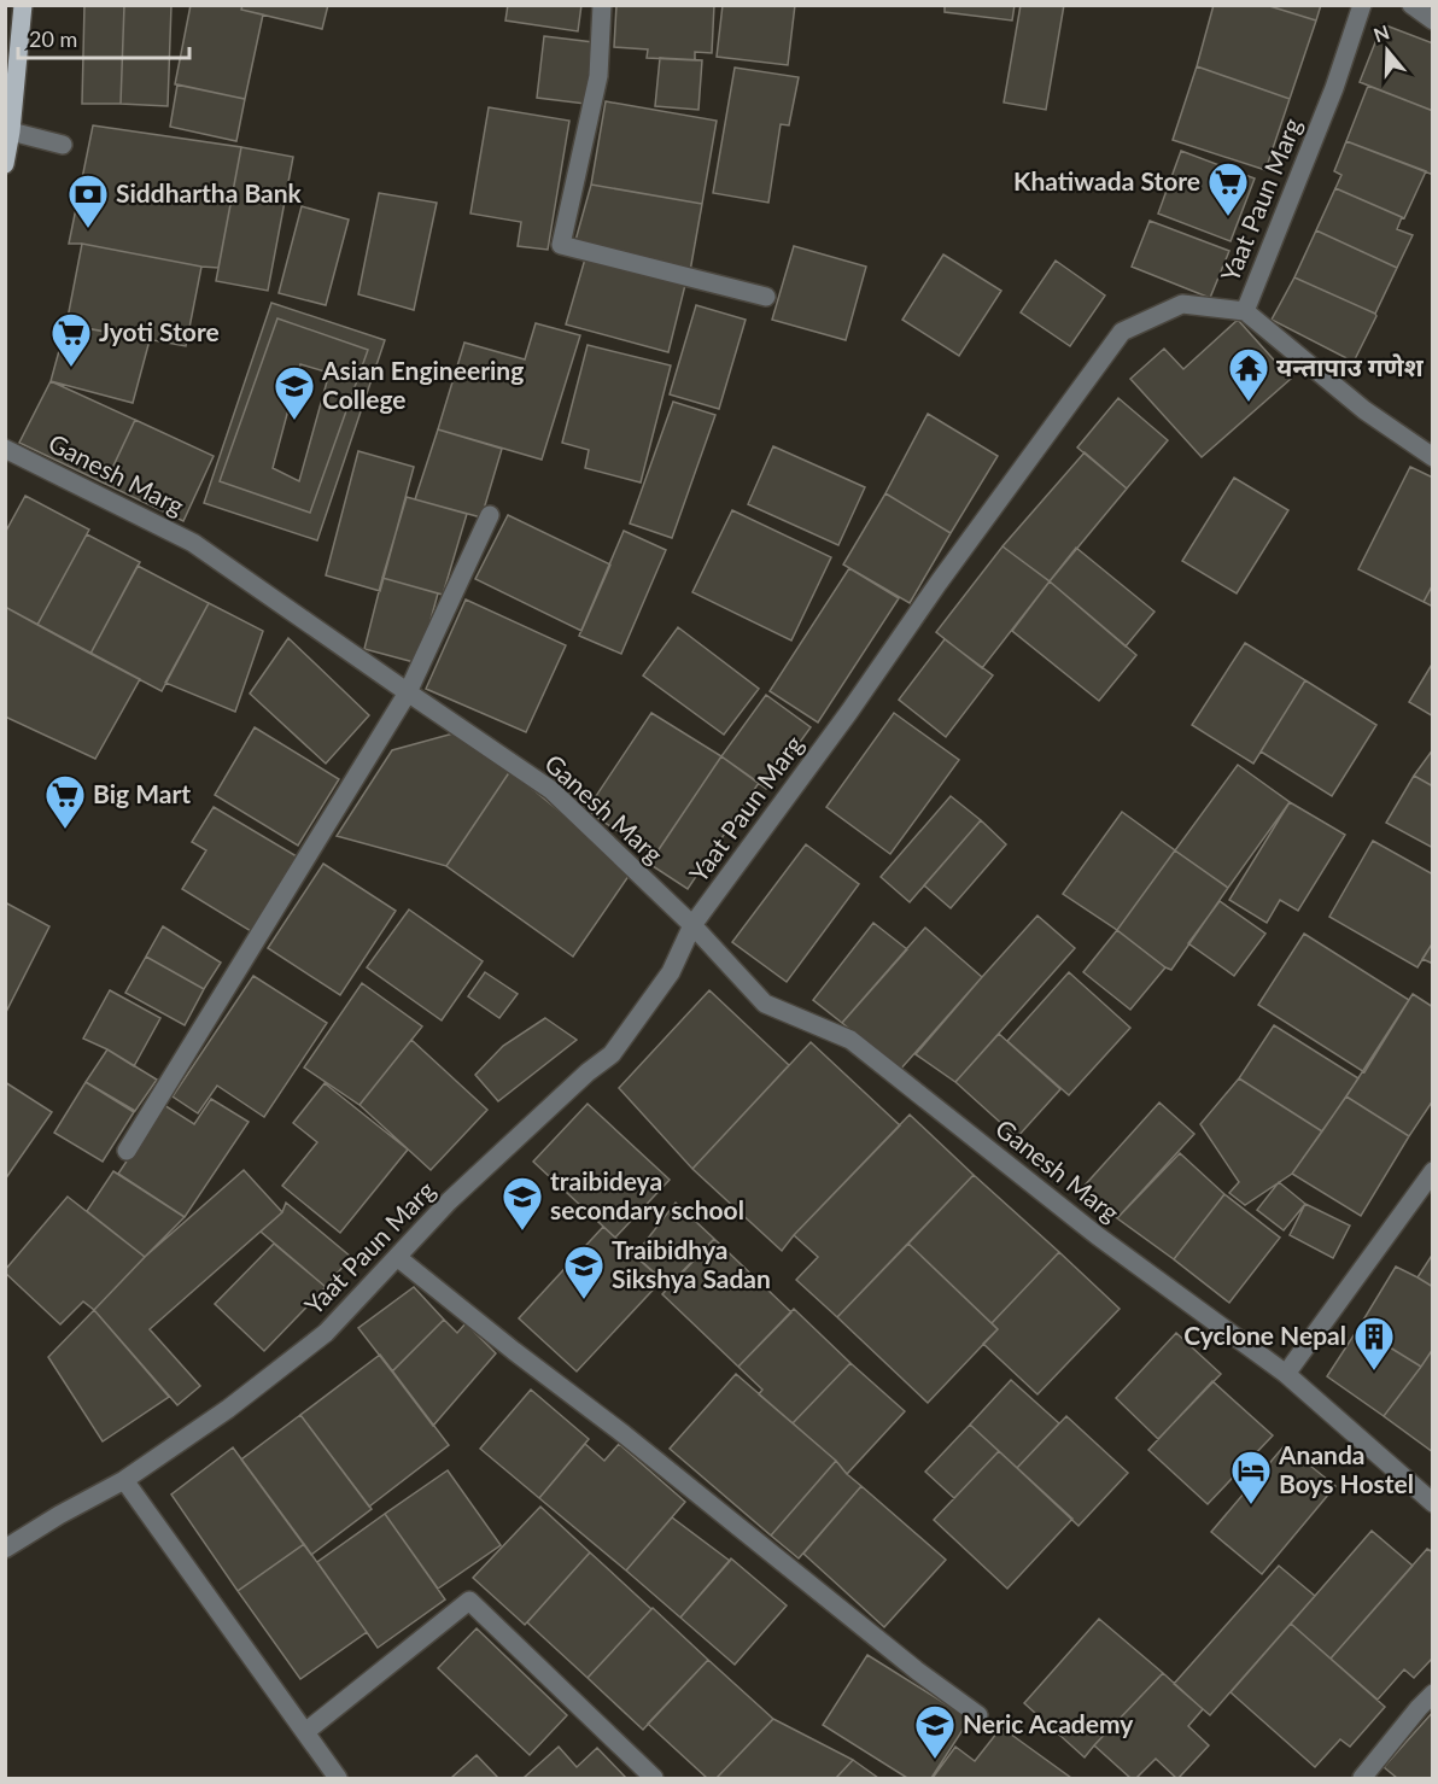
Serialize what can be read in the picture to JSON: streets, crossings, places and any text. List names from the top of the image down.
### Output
{
  "streets": {
    "street": ["Yaat Paun Marg", "Ganesh Marg"]
  },
  "crossings": [
    ["Yaat Paun Marg", "Ganesh Marg"]
  ],
  "places": {
    "supermarket": ["Khatiwada Store", "Jyoti Store", "Big Mart"],
    "bank": ["Siddhartha Bank"],
    "temple": ["यन्तापाउ गणेश"],
    "school or university": [
      "Asian Engineering College",
      "traibideya secondary school",
      "Traibidhya Sikshya Sadan",
      "Neric Academy"
    ],
    "building": ["Cyclone Nepal"],
    "hotel": ["Ananda Boys Hostel"]
  },
  "scale_bar": "20 m",
  "north": "top"
}
